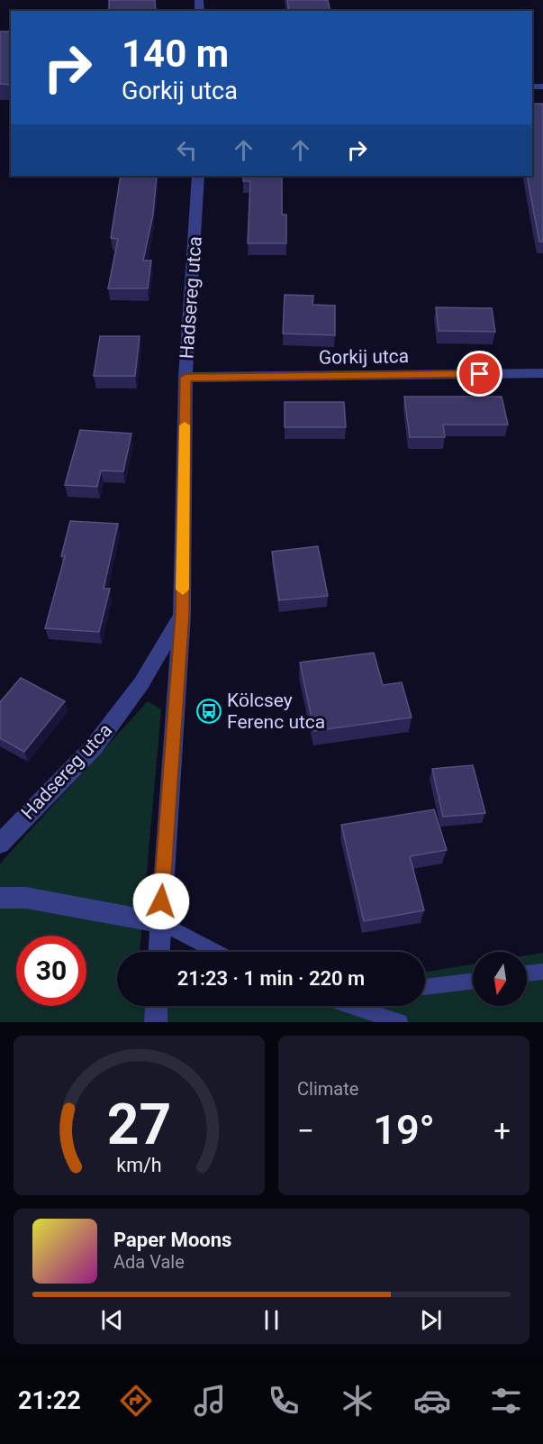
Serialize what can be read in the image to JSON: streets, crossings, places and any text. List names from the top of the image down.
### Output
{
  "streets": {
    "street": ["Hadsereg utca", "Gorkij utca"]
  },
  "crossings": [
    ["Hadsereg utca", "Gorkij utca"]
  ],
  "places": {
    "bus stop": ["Kölcsey Ferenc utca"]
  },
  "north": "bottom",
  "page": {
    "turn": ["140 m", "Gorkij utca"],
    "limit": "30",
    "trip": "21:23 · 1 min · 220 m",
    "tile": "Climate",
    "heat": ["−", "19°", "+"],
    "song": ["Paper Moons", "Ada Vale"],
    "tabs": "21:22",
    "gauge": ["27", "km/h"]
  }
}
